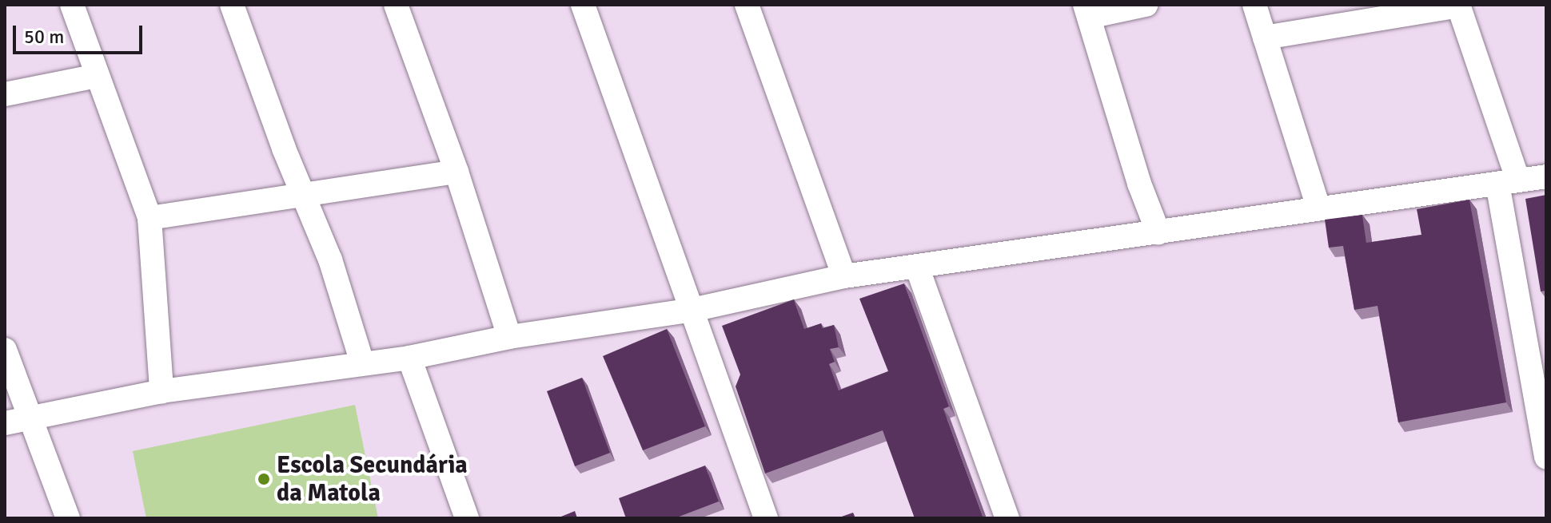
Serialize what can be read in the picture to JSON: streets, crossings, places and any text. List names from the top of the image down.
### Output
{
  "places": ["Escola Secundária da Matola"],
  "scale_bar": "50 m"
}
